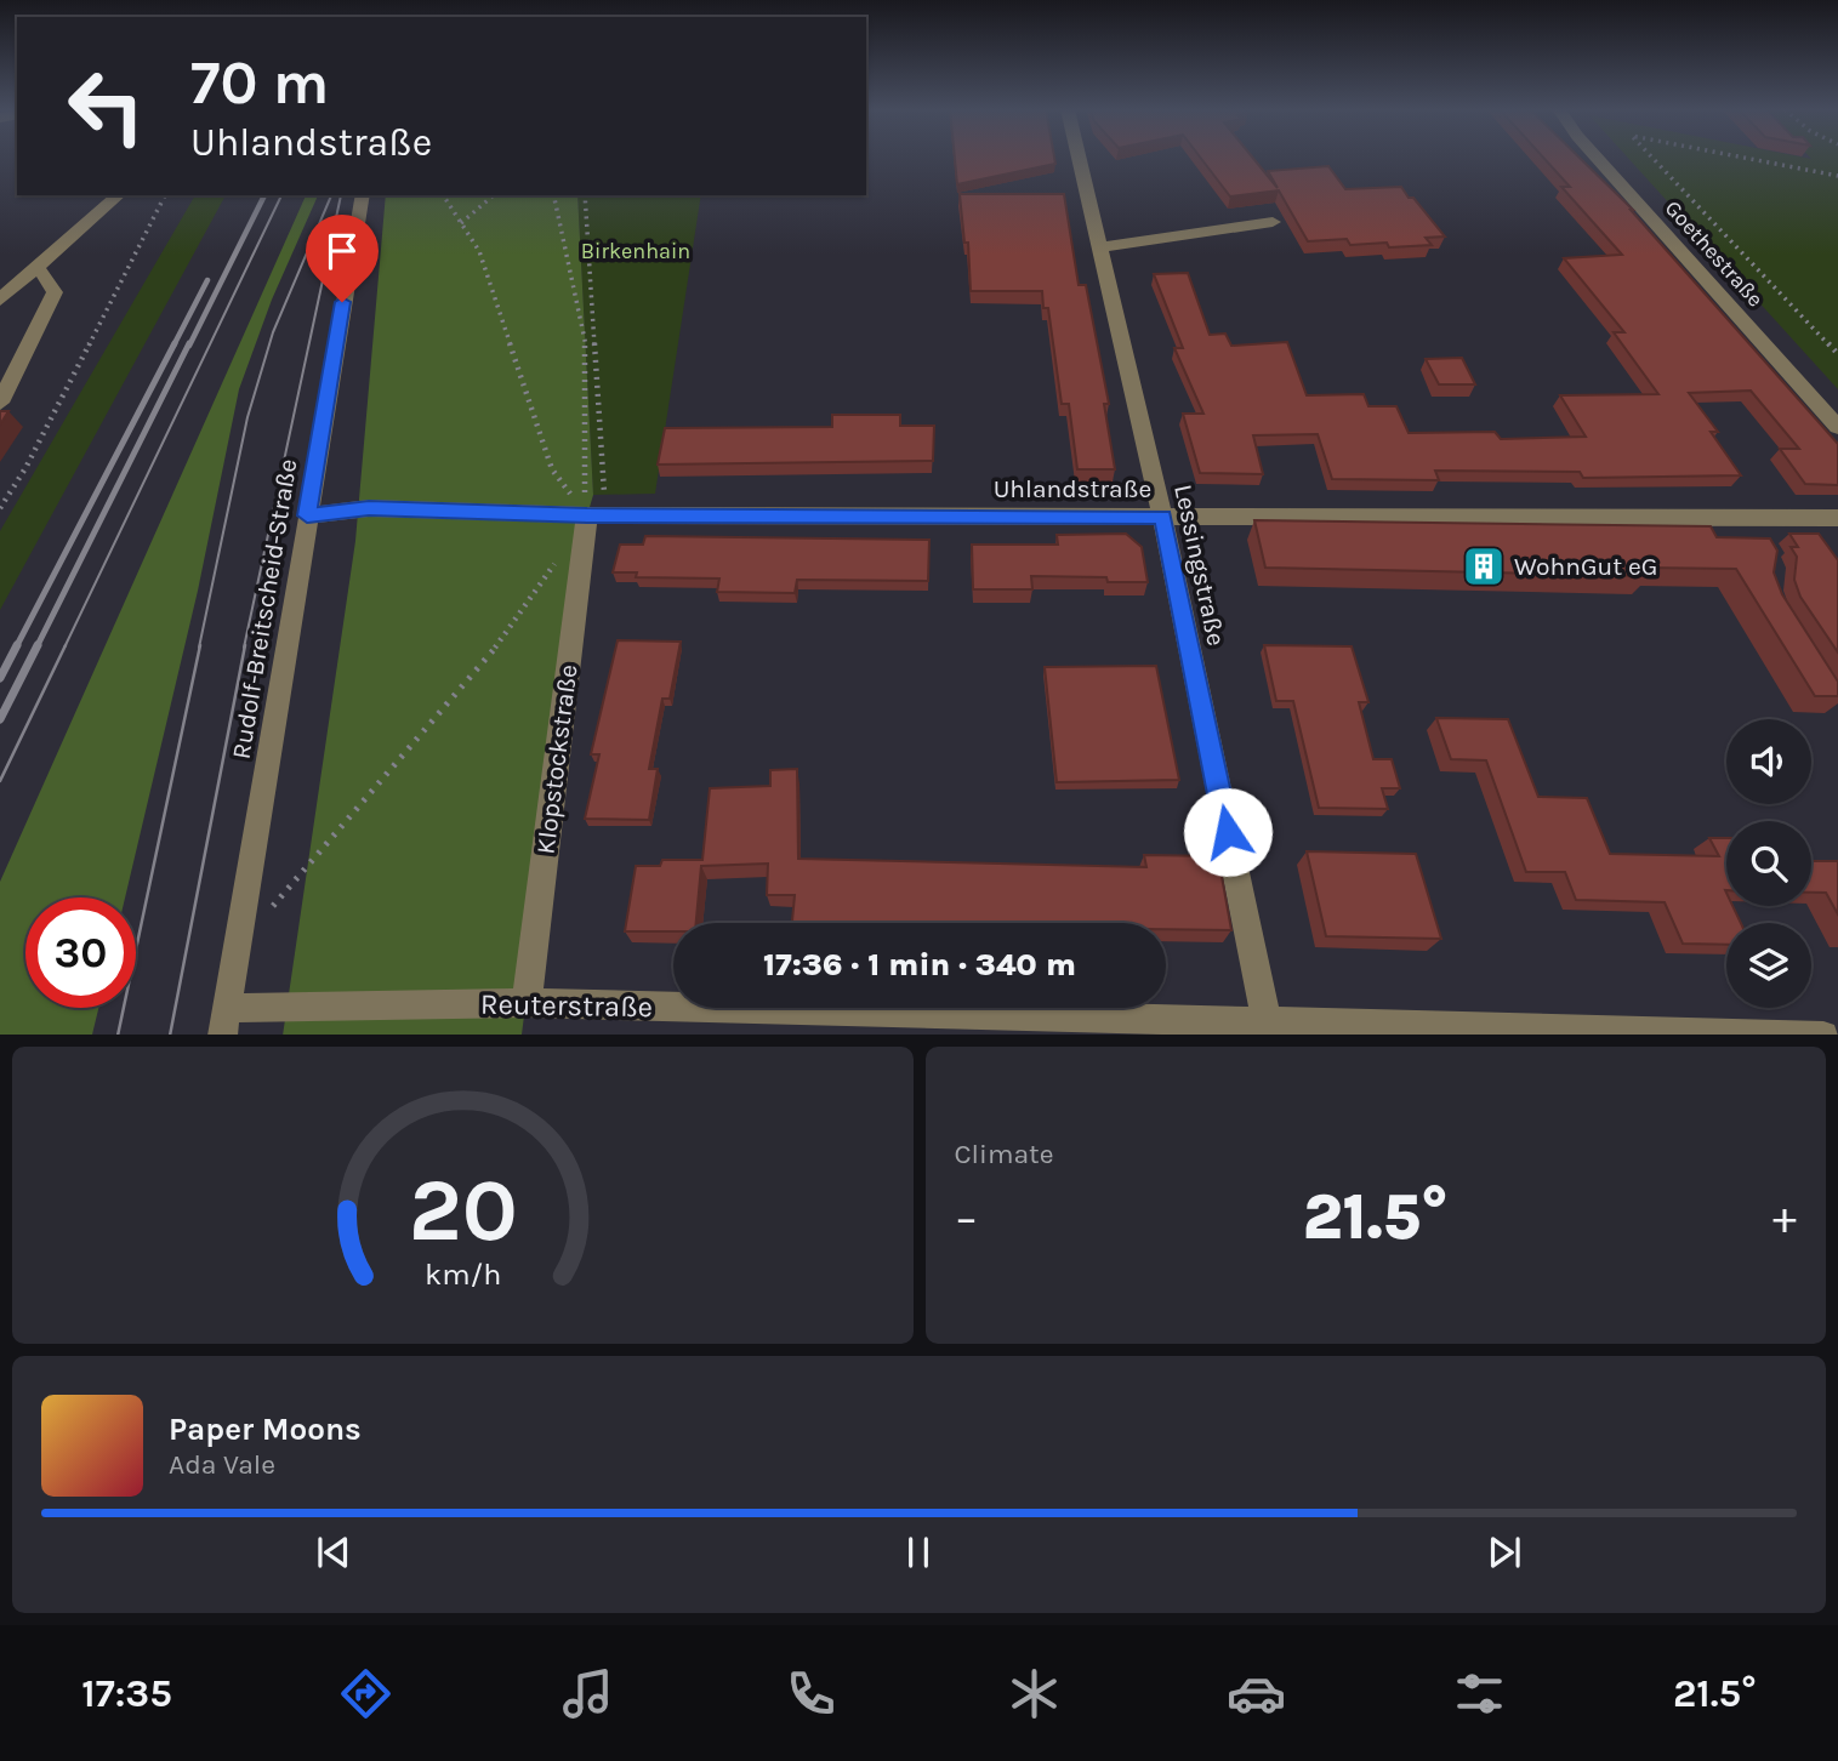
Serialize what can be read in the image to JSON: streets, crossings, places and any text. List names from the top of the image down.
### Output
{
  "streets": {
    "street": [
      "Goethestraße",
      "Uhlandstraße",
      "Lessingstraße",
      "Rudolf-Breitscheid-Straße",
      "Klopstockstraße",
      "Reuterstraße"
    ]
  },
  "crossings": [
    ["Uhlandstraße", "Lessingstraße"],
    ["Uhlandstraße", "Rudolf-Breitscheid-Straße"],
    ["Uhlandstraße", "Klopstockstraße"],
    ["Lessingstraße", "Reuterstraße"],
    ["Rudolf-Breitscheid-Straße", "Reuterstraße"],
    ["Klopstockstraße", "Reuterstraße"]
  ],
  "parks": ["Birkenhain"],
  "places": {
    "building": ["WohnGut eG"]
  },
  "page": {
    "turn": ["70 m", "Uhlandstraße"],
    "limit": "30",
    "trip": "17:36 · 1 min · 340 m",
    "tile": "Climate",
    "heat": ["−", "21.5°", "+"],
    "song": ["Paper Moons", "Ada Vale"],
    "tabs": ["17:35", "21.5°"],
    "gauge": ["20", "km/h"]
  }
}
